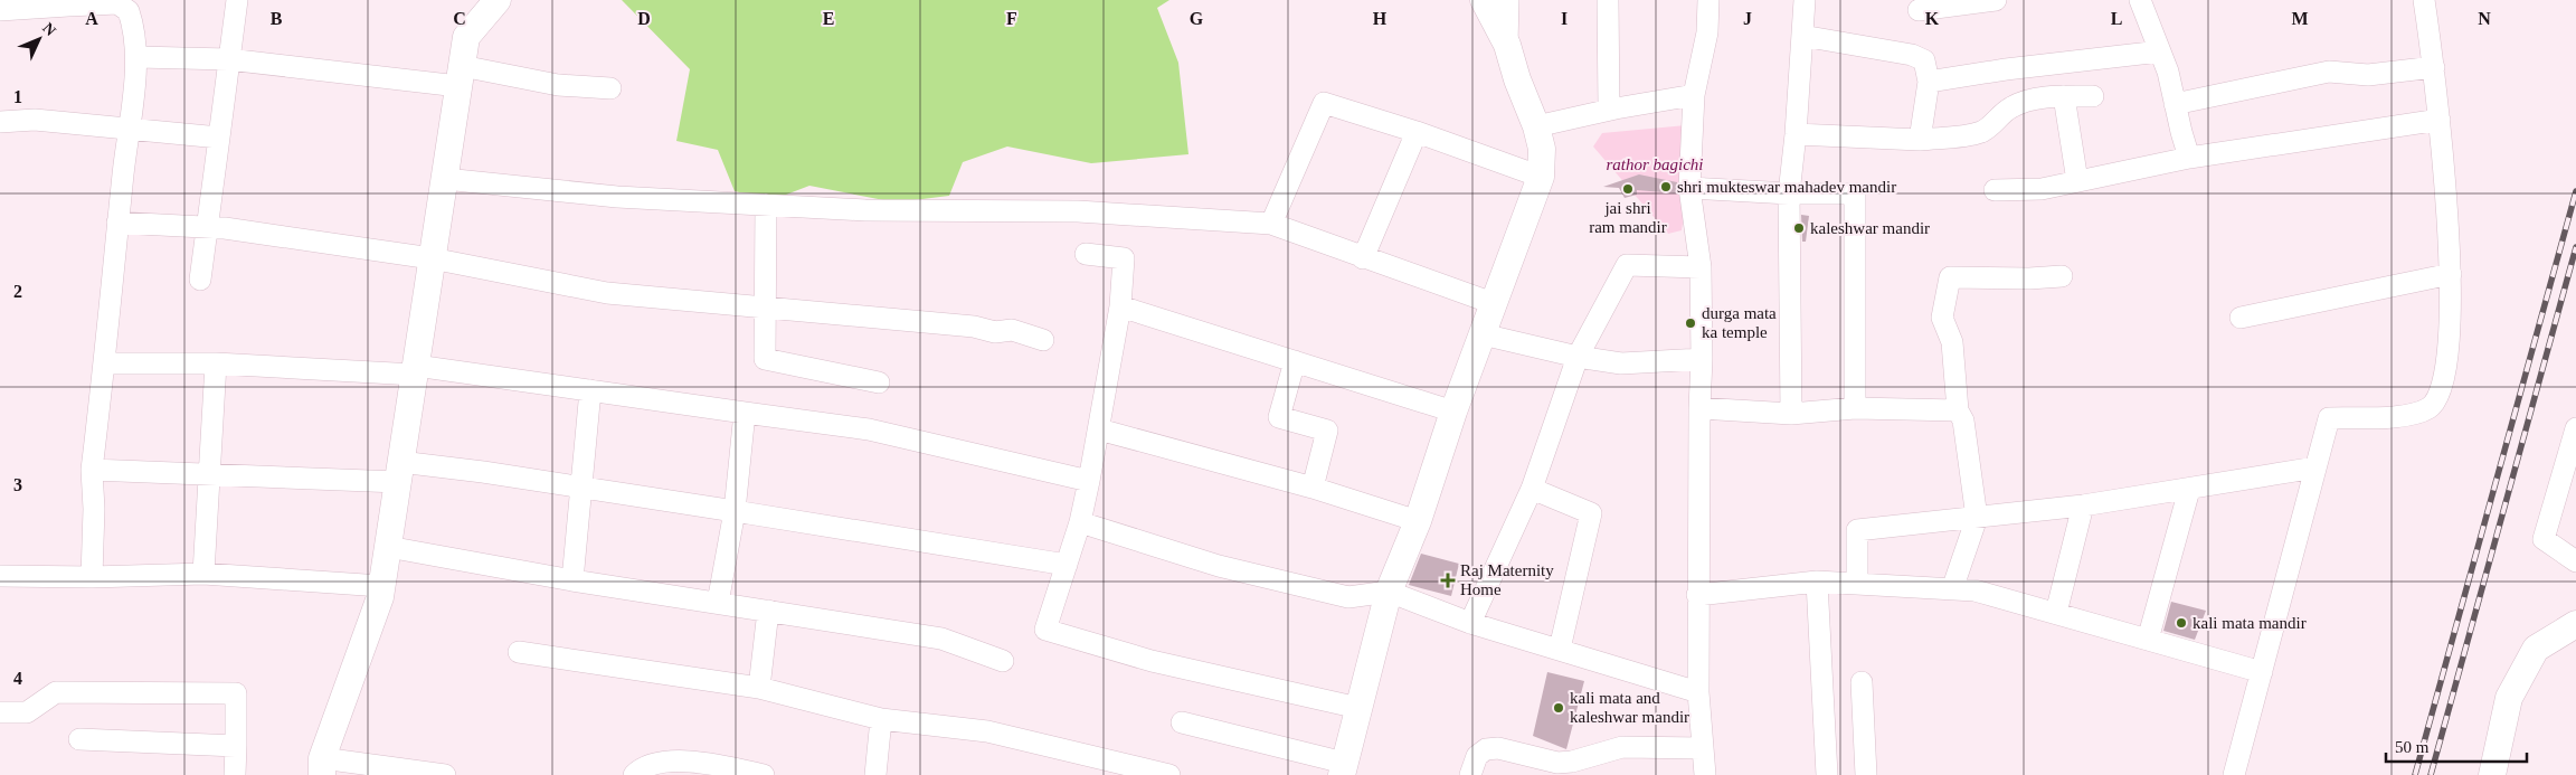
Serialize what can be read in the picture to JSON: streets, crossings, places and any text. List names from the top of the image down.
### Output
{
  "parks": ["rathor bagichi"],
  "places": {
    "other": [
      "shri mukteswar mahadev mandir",
      "jai shri ram mandir",
      "kaleshwar mandir",
      "durga mata ka temple",
      "kali mata mandir",
      "kali mata and kaleshwar mandir"
    ],
    "health": ["Raj Maternity Home"]
  },
  "scale_bar": "50 m",
  "north": "top right",
  "grid": {
    "columns": [
      "A",
      "B",
      "C",
      "D",
      "E",
      "F",
      "G",
      "H",
      "I",
      "J",
      "K",
      "L",
      "M",
      "N"
    ],
    "rows": [
      "1",
      "2",
      "3",
      "4"
    ]
  }
}
